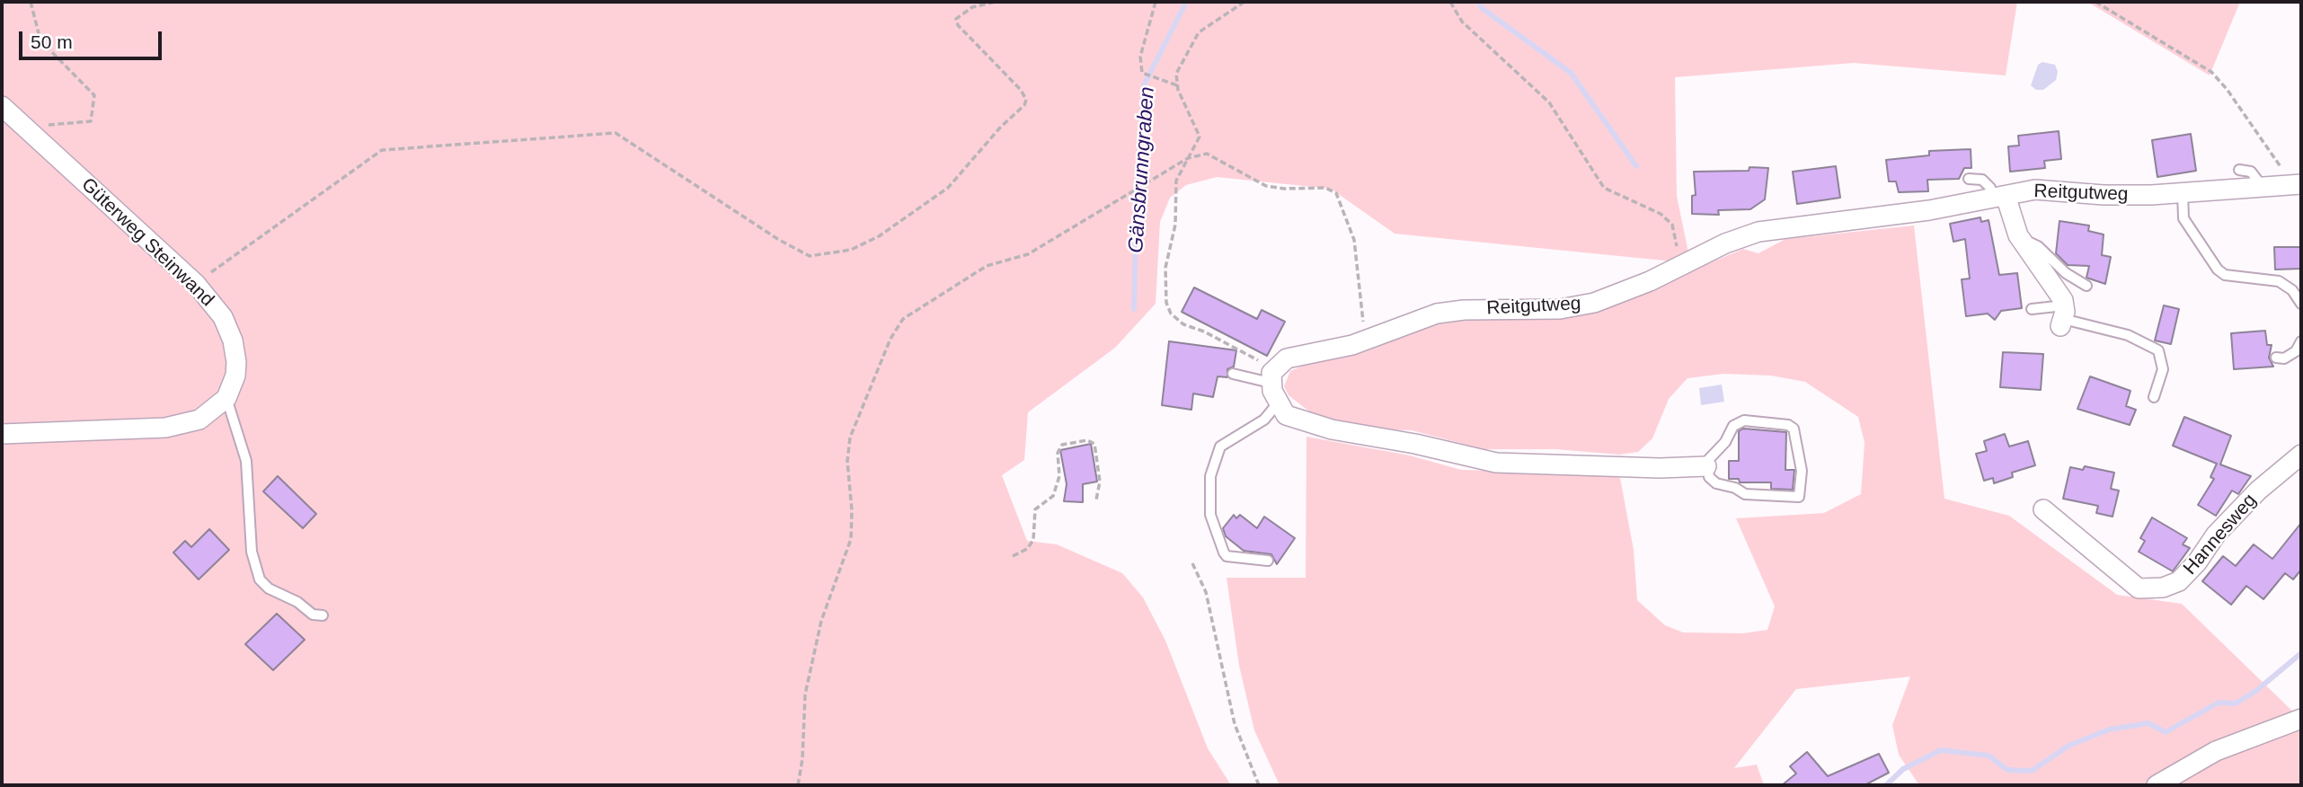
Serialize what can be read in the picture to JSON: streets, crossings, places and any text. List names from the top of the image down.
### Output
{
  "streets": {
    "street": ["Reitgutweg", "Güterweg Steinwand", "Hannesweg"]
  },
  "water": ["Gänsbrunngraben"],
  "scale_bar": "50 m"
}
